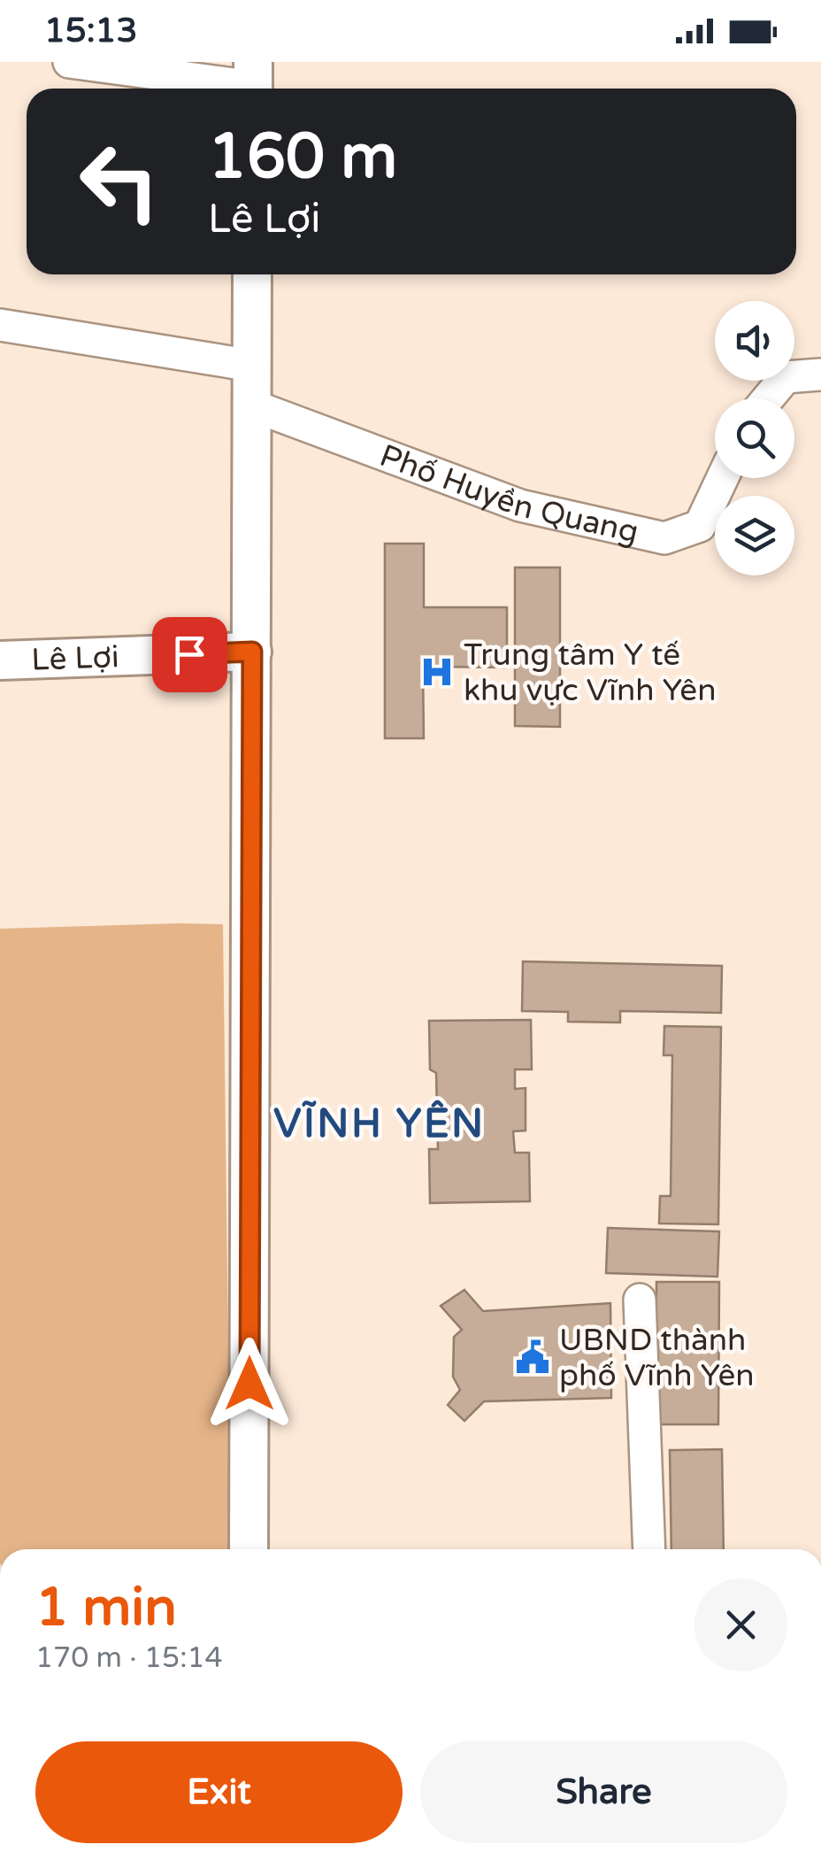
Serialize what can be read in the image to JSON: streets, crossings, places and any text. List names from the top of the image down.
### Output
{
  "streets": {
    "street": ["Phố Huyền Quang", "Lê Lợi"]
  },
  "districts": ["VĨNH YÊN"],
  "places": {
    "hospital": ["Trung tâm Y tế khu vực Vĩnh Yên"],
    "public building": ["UBND thành phố Vĩnh Yên"]
  },
  "page": {
    "status": "15:13",
    "turn": ["160 m", "Lê Lợi"],
    "heading": ["1 min", "170 m · 15:14"],
    "buttons": ["Exit", "Share"]
  }
}
